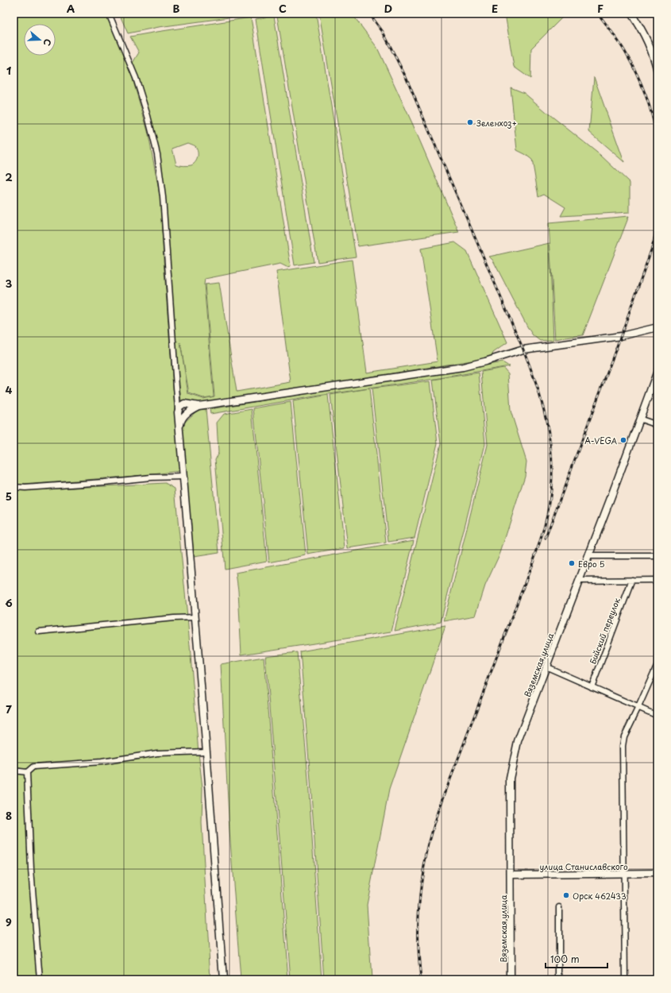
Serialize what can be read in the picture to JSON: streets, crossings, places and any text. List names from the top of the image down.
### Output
{
  "streets": {
    "main road": ["Вяземская улица", "улица Станиславского"],
    "street": ["Бийский переулок"]
  },
  "crossings": [
    ["Вяземская улица", "улица Станиславского"]
  ],
  "places": [
    "Зеленхоз+",
    "A-VEGA",
    "Евро 5",
    "Орск 462433"
  ],
  "scale_bar": "100 m",
  "north": "right",
  "grid": {
    "columns": [
      "A",
      "B",
      "C",
      "D",
      "E",
      "F"
    ],
    "rows": [
      "1",
      "2",
      "3",
      "4",
      "5",
      "6",
      "7",
      "8",
      "9"
    ]
  }
}
